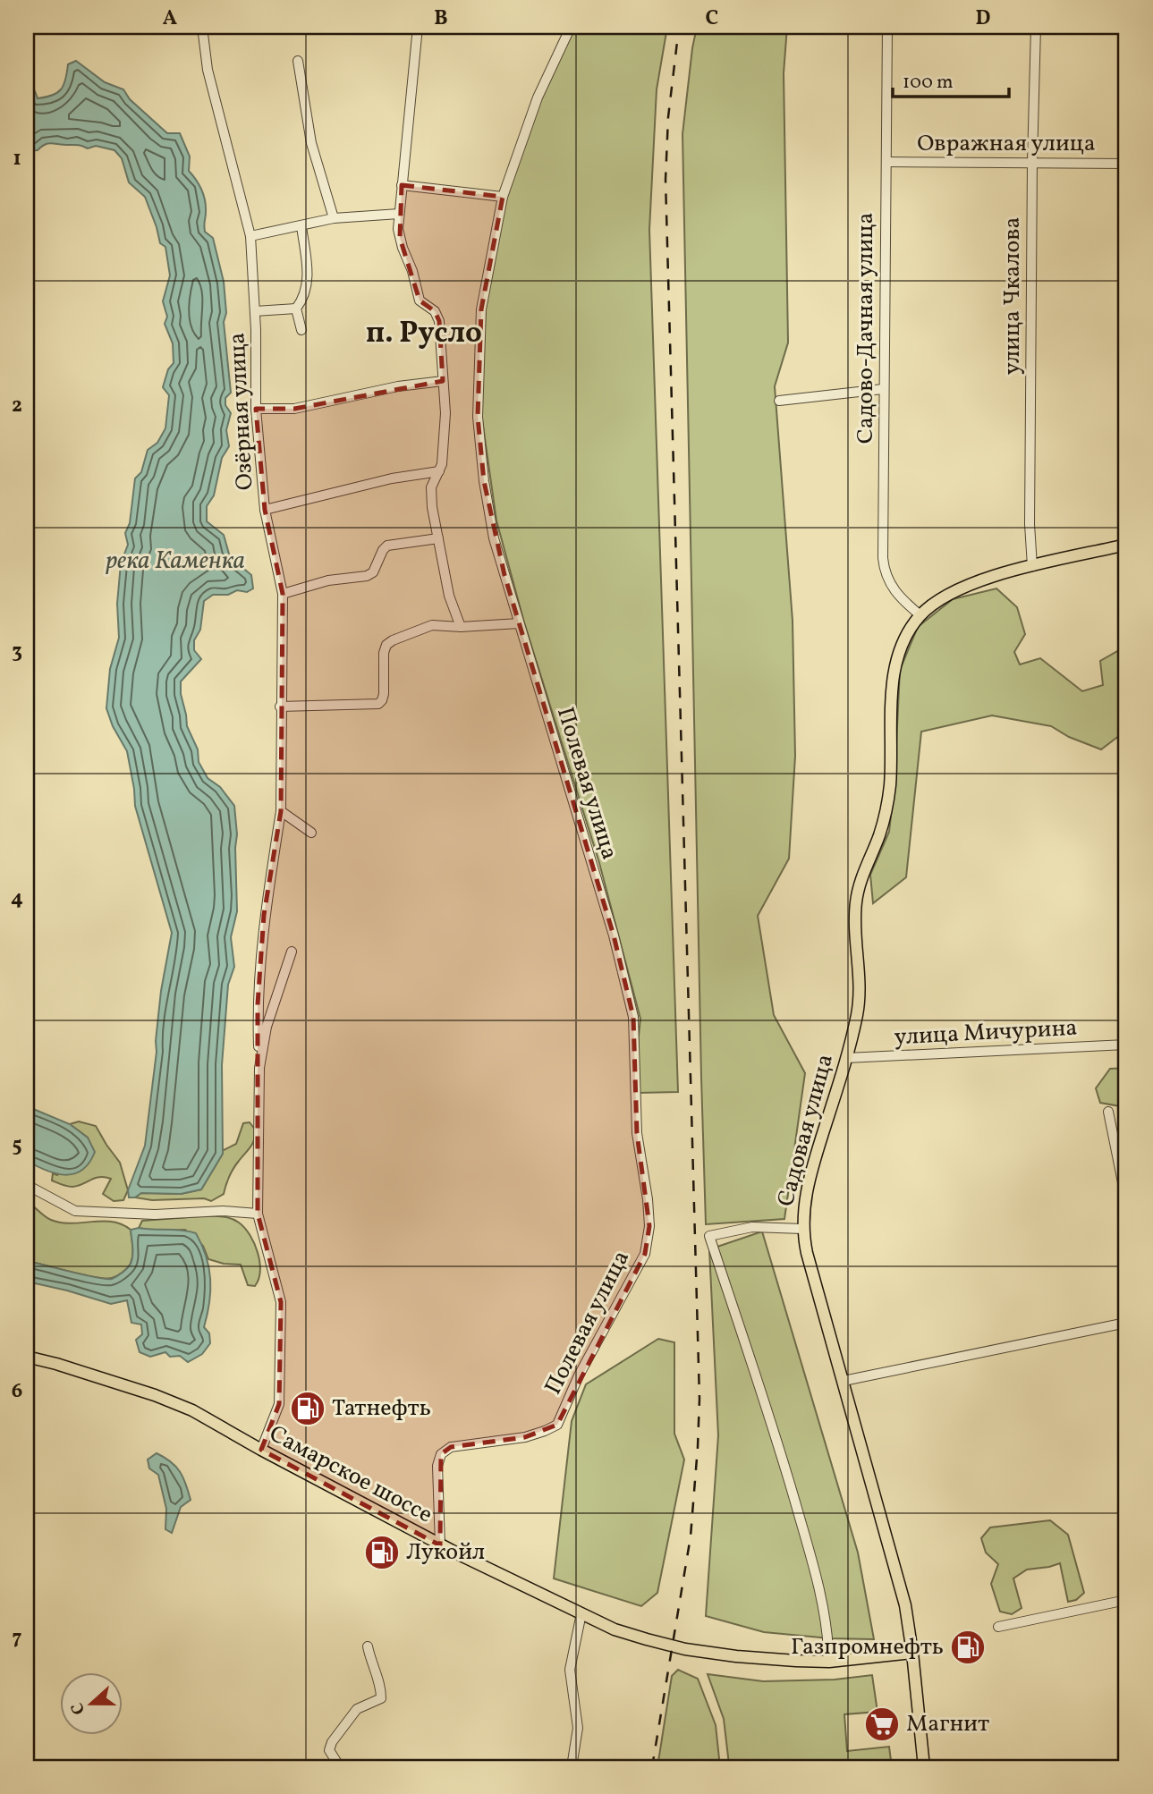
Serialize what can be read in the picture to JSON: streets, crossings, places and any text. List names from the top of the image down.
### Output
{
  "streets": {
    "main road": ["Садовая улица", "Самарское шоссе"],
    "street": [
      "Овражная улица",
      "улица Чкалова",
      "Садово-Дачная улица",
      "Озёрная улица",
      "Полевая улица",
      "улица Мичурина"
    ]
  },
  "crossings": [
    ["Овражная улица", "улица Чкалова"],
    ["Овражная улица", "Садово-Дачная улица"],
    ["улица Чкалова", "Садовая улица"],
    ["Садово-Дачная улица", "Садовая улица"],
    ["Полевая улица", "Самарское шоссе"],
    ["улица Мичурина", "Садовая улица"],
    ["Садовая улица", "Самарское шоссе"]
  ],
  "districts": ["п. Русло"],
  "water": ["река Каменка"],
  "places": {
    "fuel station": ["Татнефть", "Лукойл", "Газпромнефть"],
    "supermarket": ["Магнит"]
  },
  "scale_bar": "100 m",
  "north": "left",
  "grid": {
    "columns": [
      "A",
      "B",
      "C",
      "D"
    ],
    "rows": [
      "1",
      "2",
      "3",
      "4",
      "5",
      "6",
      "7"
    ]
  }
}
